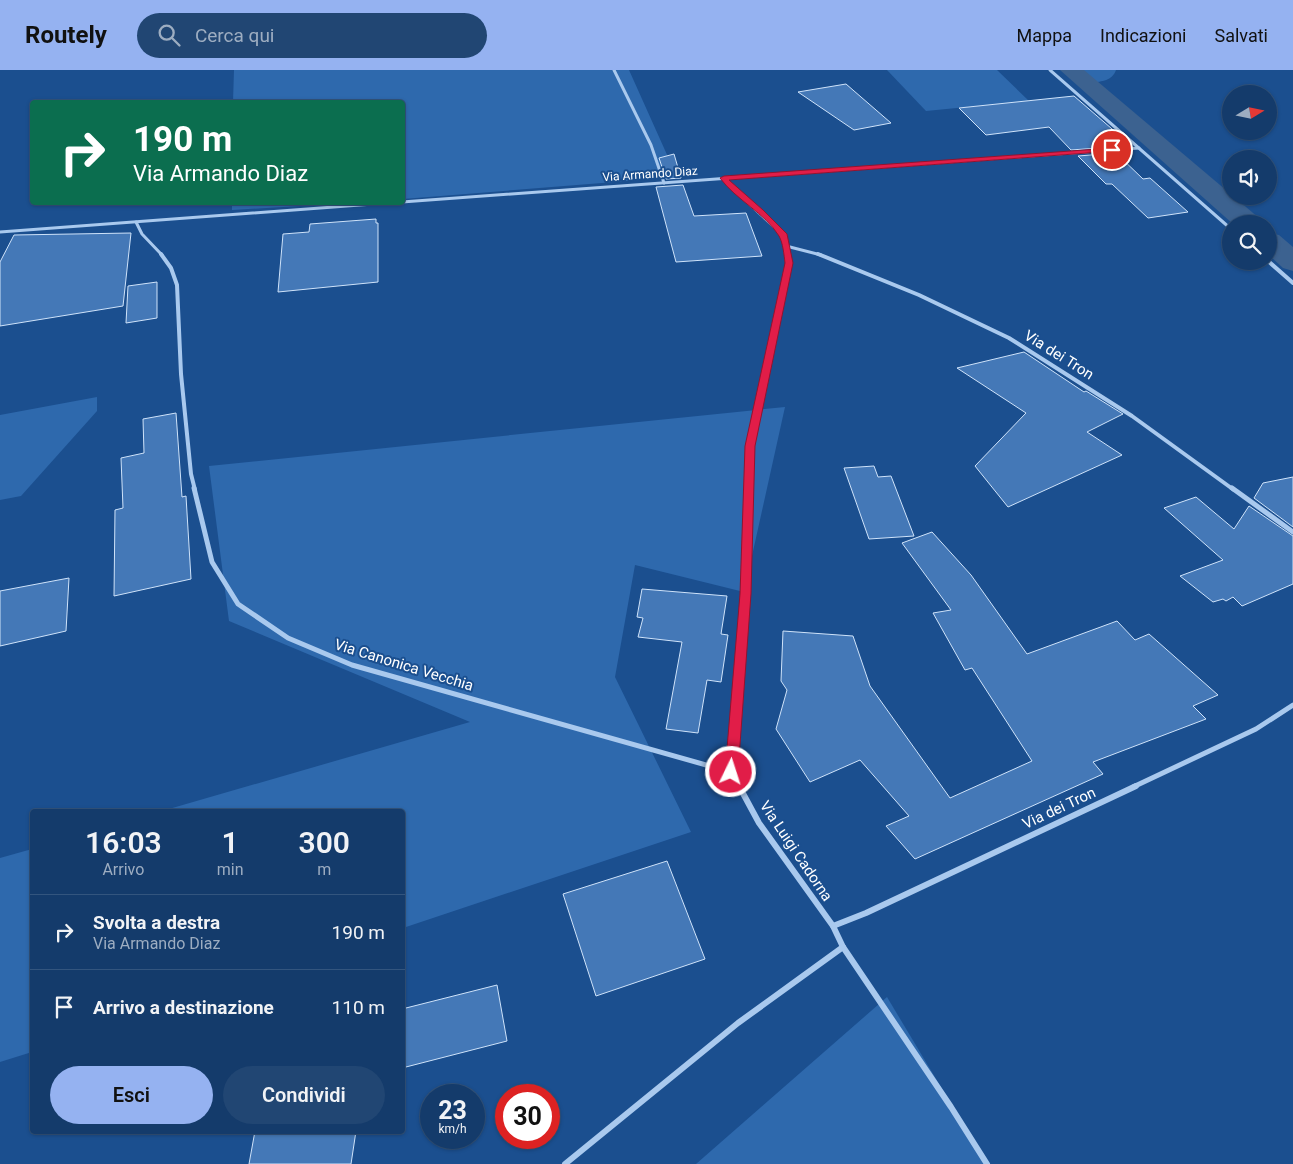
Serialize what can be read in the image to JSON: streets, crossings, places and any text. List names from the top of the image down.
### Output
{
  "streets": {
    "street": [
      "Via Armando Diaz",
      "Via dei Tron",
      "Via Canonica Vecchia",
      "Via Luigi Cadorna"
    ]
  },
  "crossings": [
    ["Via Armando Diaz", "Via Canonica Vecchia"],
    ["Via dei Tron", "Via Luigi Cadorna"],
    ["Via Canonica Vecchia", "Via Luigi Cadorna"]
  ],
  "north": "right",
  "page": {
    "header": "Routely",
    "search": "Cerca qui",
    "nav": ["Mappa", "Indicazioni", "Salvati"],
    "turn": ["190 m", "Via Armando Diaz"],
    "eta": [
      "16:03",
      "Arrivo",
      "1",
      "min",
      "300",
      "m"
    ],
    "list": [
      {
        "name": "Svolta a destra",
        "note": "Via Armando Diaz",
        "value": "190 m"
      },
      {
        "name": "Arrivo a destinazione",
        "value": "110 m"
      }
    ],
    "buttons": ["Esci", "Condividi"],
    "speed": "23 km/h",
    "limit": "30"
  }
}
